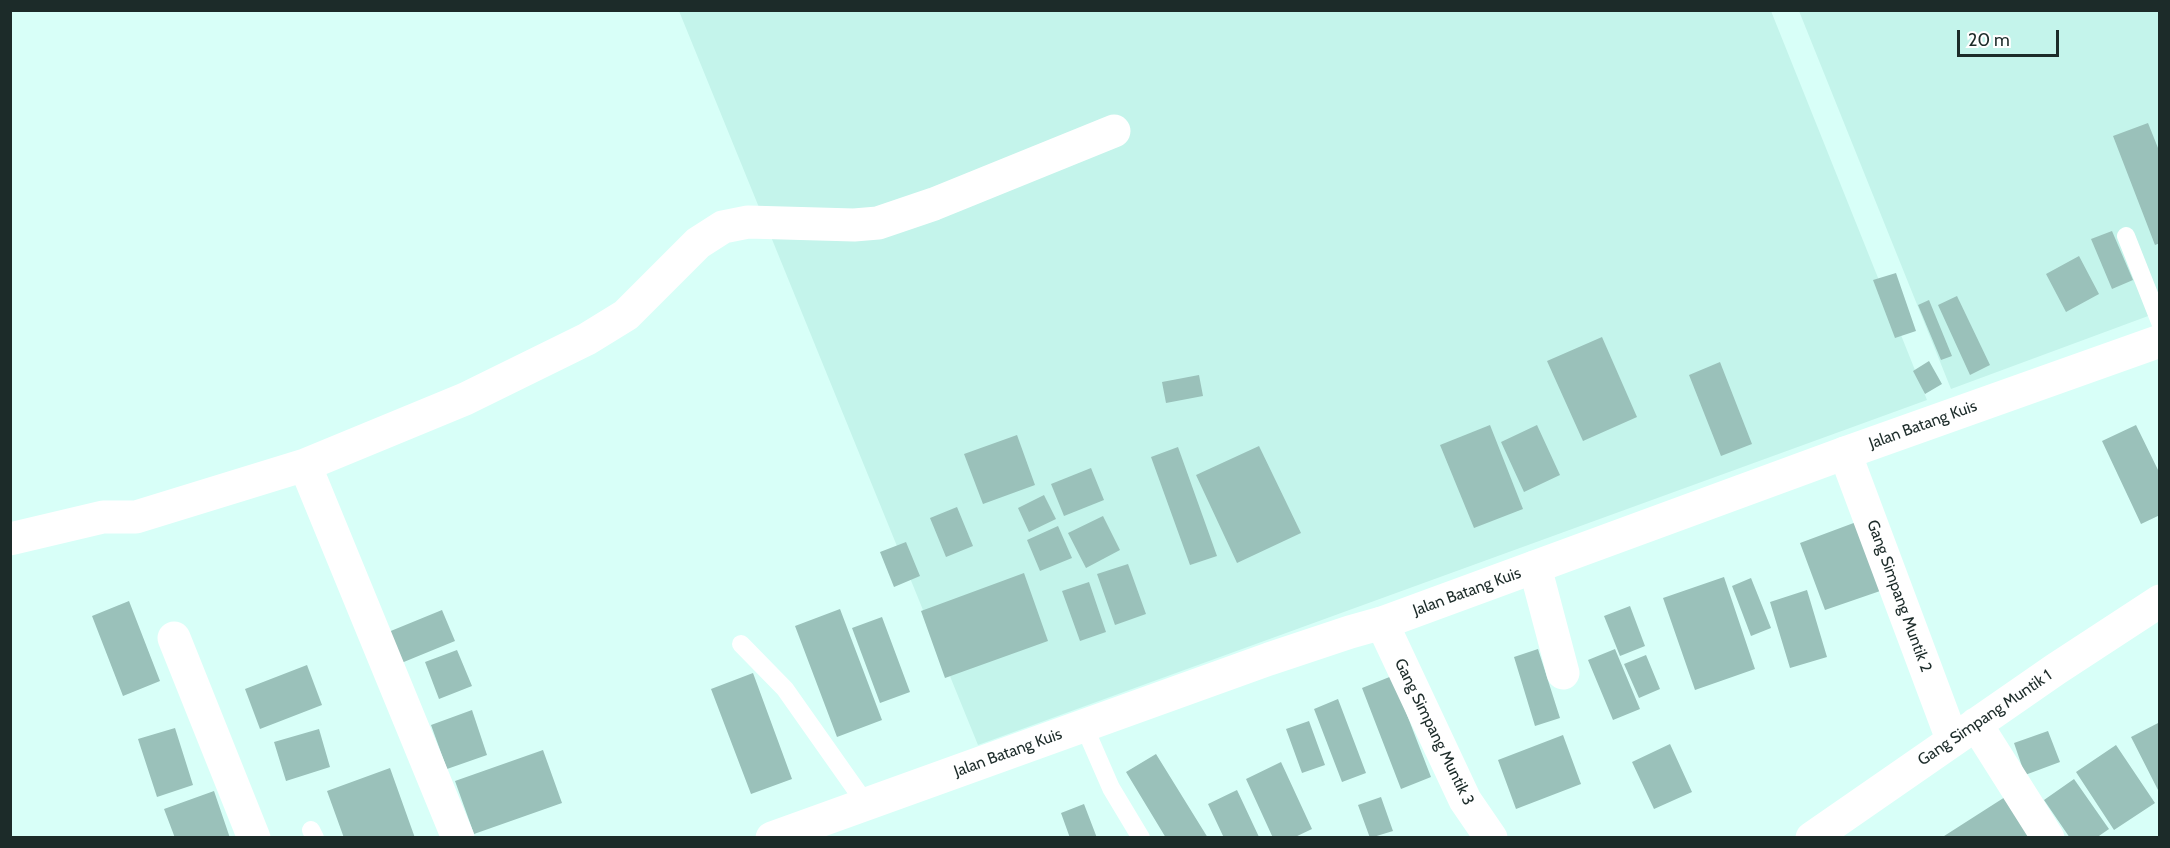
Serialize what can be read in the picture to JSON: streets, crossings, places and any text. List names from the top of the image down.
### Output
{
  "streets": {
    "street": [
      "Jalan Batang Kuis",
      "Gang Simpang Muntik 2",
      "Gang Simpang Muntik 1",
      "Gang Simpang Muntik 3"
    ]
  },
  "crossings": [
    ["Jalan Batang Kuis", "Gang Simpang Muntik 2"],
    ["Jalan Batang Kuis", "Gang Simpang Muntik 3"],
    ["Gang Simpang Muntik 2", "Gang Simpang Muntik 1"]
  ],
  "scale_bar": "20 m"
}
